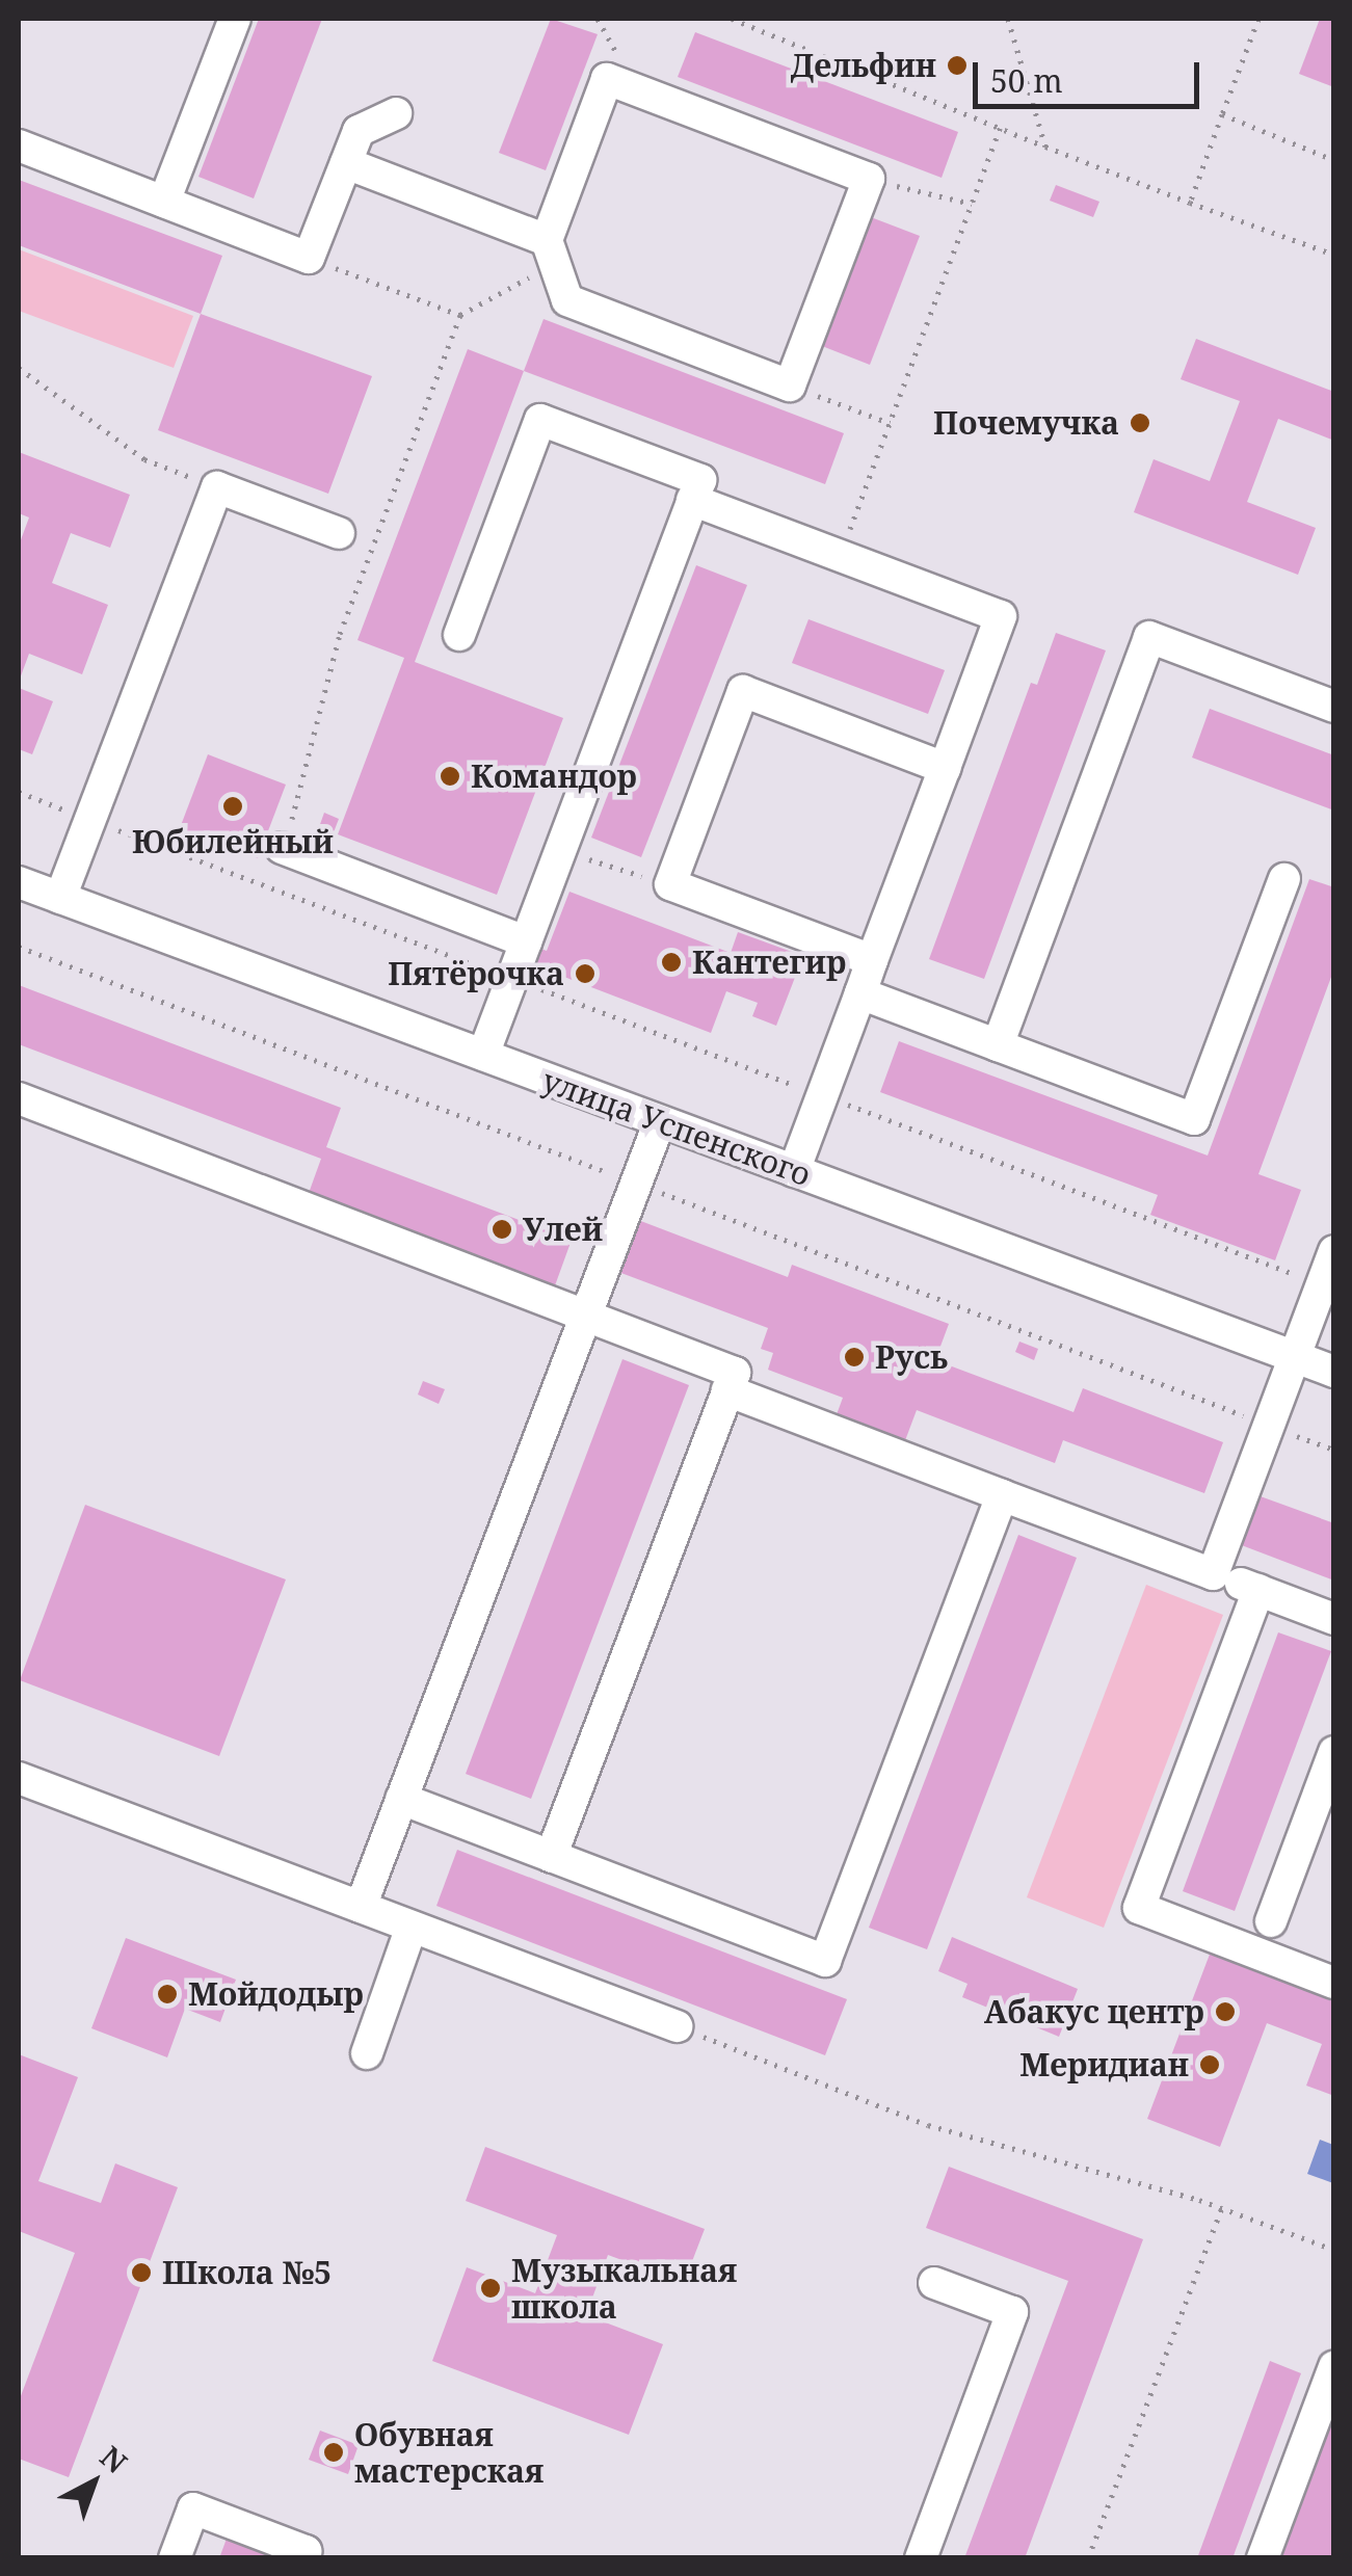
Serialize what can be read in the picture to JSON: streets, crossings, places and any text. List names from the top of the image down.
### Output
{
  "streets": {
    "street": ["улица Успенского"]
  },
  "places": [
    "Дельфин",
    "Почемучка",
    "Командор",
    "Юбилейный",
    "Кантегир",
    "Пятёрочка",
    "Улей",
    "Русь",
    "Мойдодыр",
    "Абакус центр",
    "Меридиан",
    "Школа №5",
    "Музыкальная школа",
    "Обувная мастерская"
  ],
  "scale_bar": "50 m",
  "north": "top right"
}
